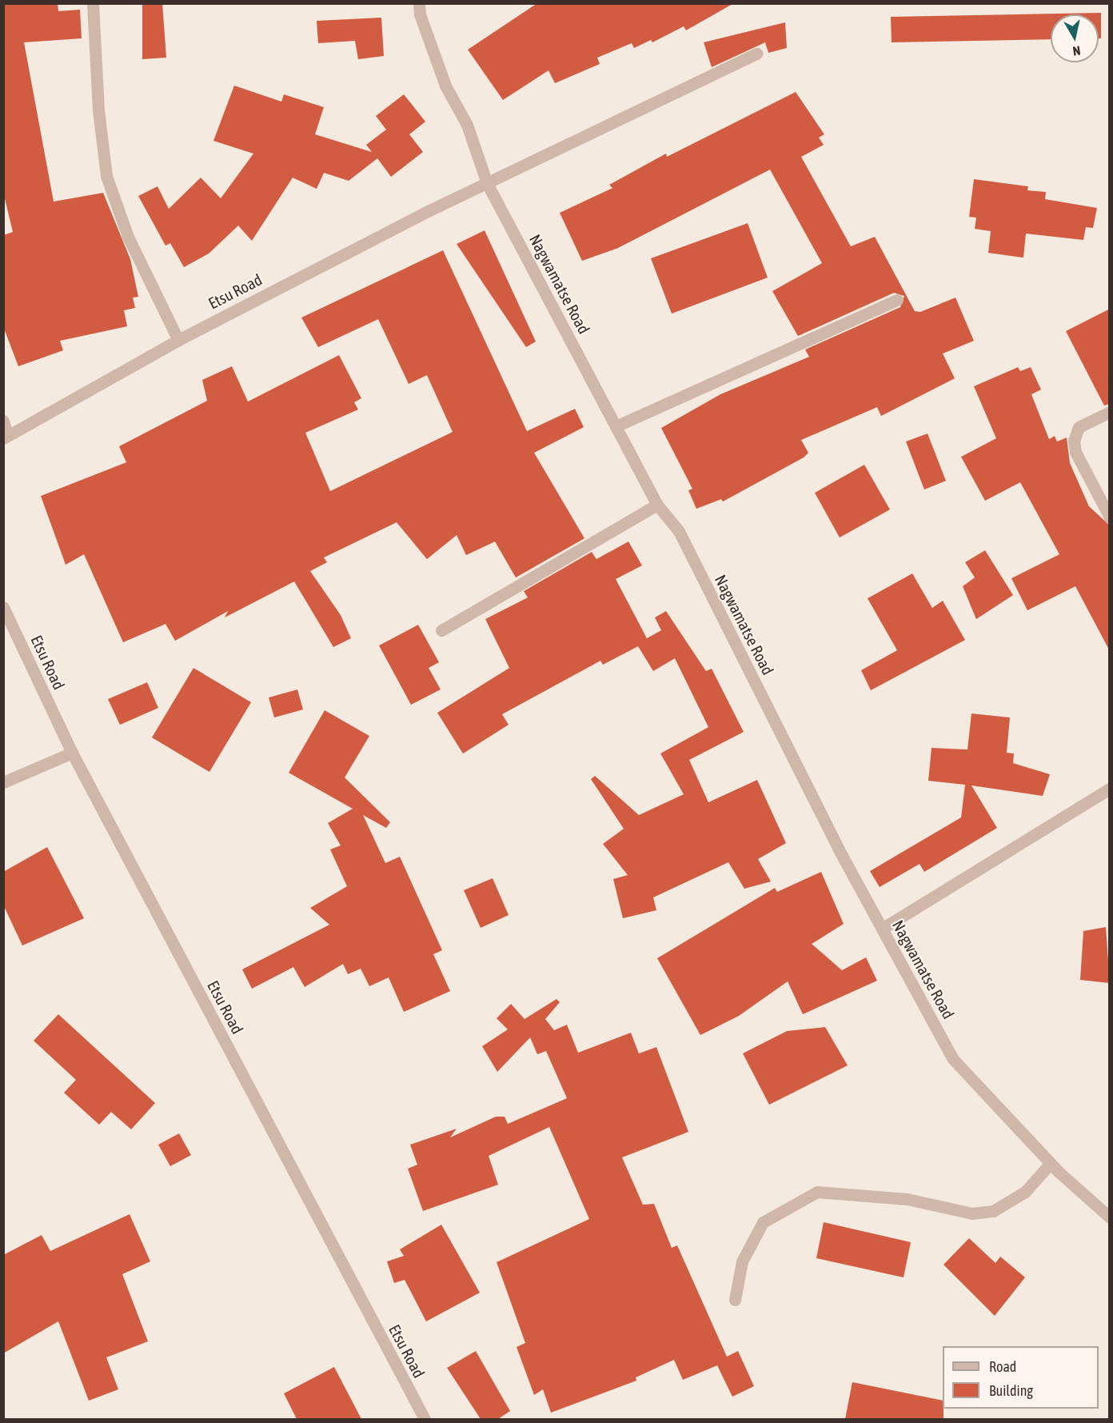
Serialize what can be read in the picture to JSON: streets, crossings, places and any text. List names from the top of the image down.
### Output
{
  "streets": {
    "street": ["Nagwamatse Road", "Etsu Road"]
  },
  "crossings": [
    ["Nagwamatse Road", "Etsu Road"]
  ],
  "legend": ["Road", "Building"],
  "north": "bottom"
}
